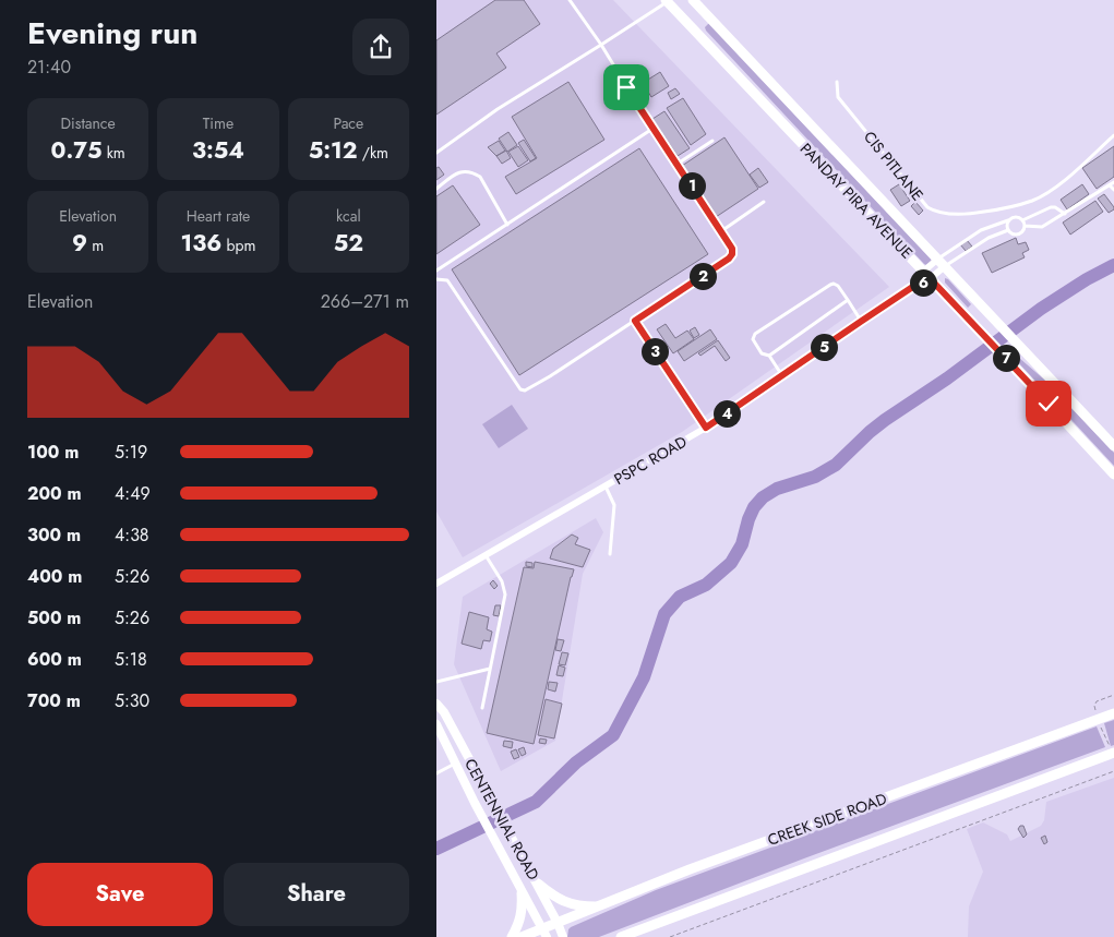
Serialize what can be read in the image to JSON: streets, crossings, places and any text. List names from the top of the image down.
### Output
{
  "streets": {
    "main road": ["PANDAY PIRA AVENUE", "CREEK SIDE ROAD"],
    "street": ["PSPC ROAD", "CENTENNIAL ROAD"],
    "lane": ["CIS PITLANE"]
  },
  "crossings": [
    ["PANDAY PIRA AVENUE", "PSPC ROAD"],
    ["CENTENNIAL ROAD", "CREEK SIDE ROAD"]
  ],
  "page": {
    "heading": ["Evening run", "21:40"],
    "stats": [
      ["Distance", "0.75 km"],
      ["Time", "3:54"],
      ["Pace", "5:12 /km"],
      ["Elevation", "9 m"],
      ["Heart rate", "136 bpm"],
      ["kcal", "52"]
    ],
    "pins": [
      "1",
      "2",
      "6",
      "5",
      "3",
      "7",
      "4"
    ],
    "chart": ["Elevation", "266–271 m"],
    "list": [
      {
        "name": "100 m",
        "note": "5:19"
      },
      {
        "name": "200 m",
        "note": "4:49"
      },
      {
        "name": "300 m",
        "note": "4:38"
      },
      {
        "name": "400 m",
        "note": "5:26"
      },
      {
        "name": "500 m",
        "note": "5:26"
      },
      {
        "name": "600 m",
        "note": "5:18"
      },
      {
        "name": "700 m",
        "note": "5:30"
      }
    ],
    "buttons": ["Save", "Share"]
  }
}
